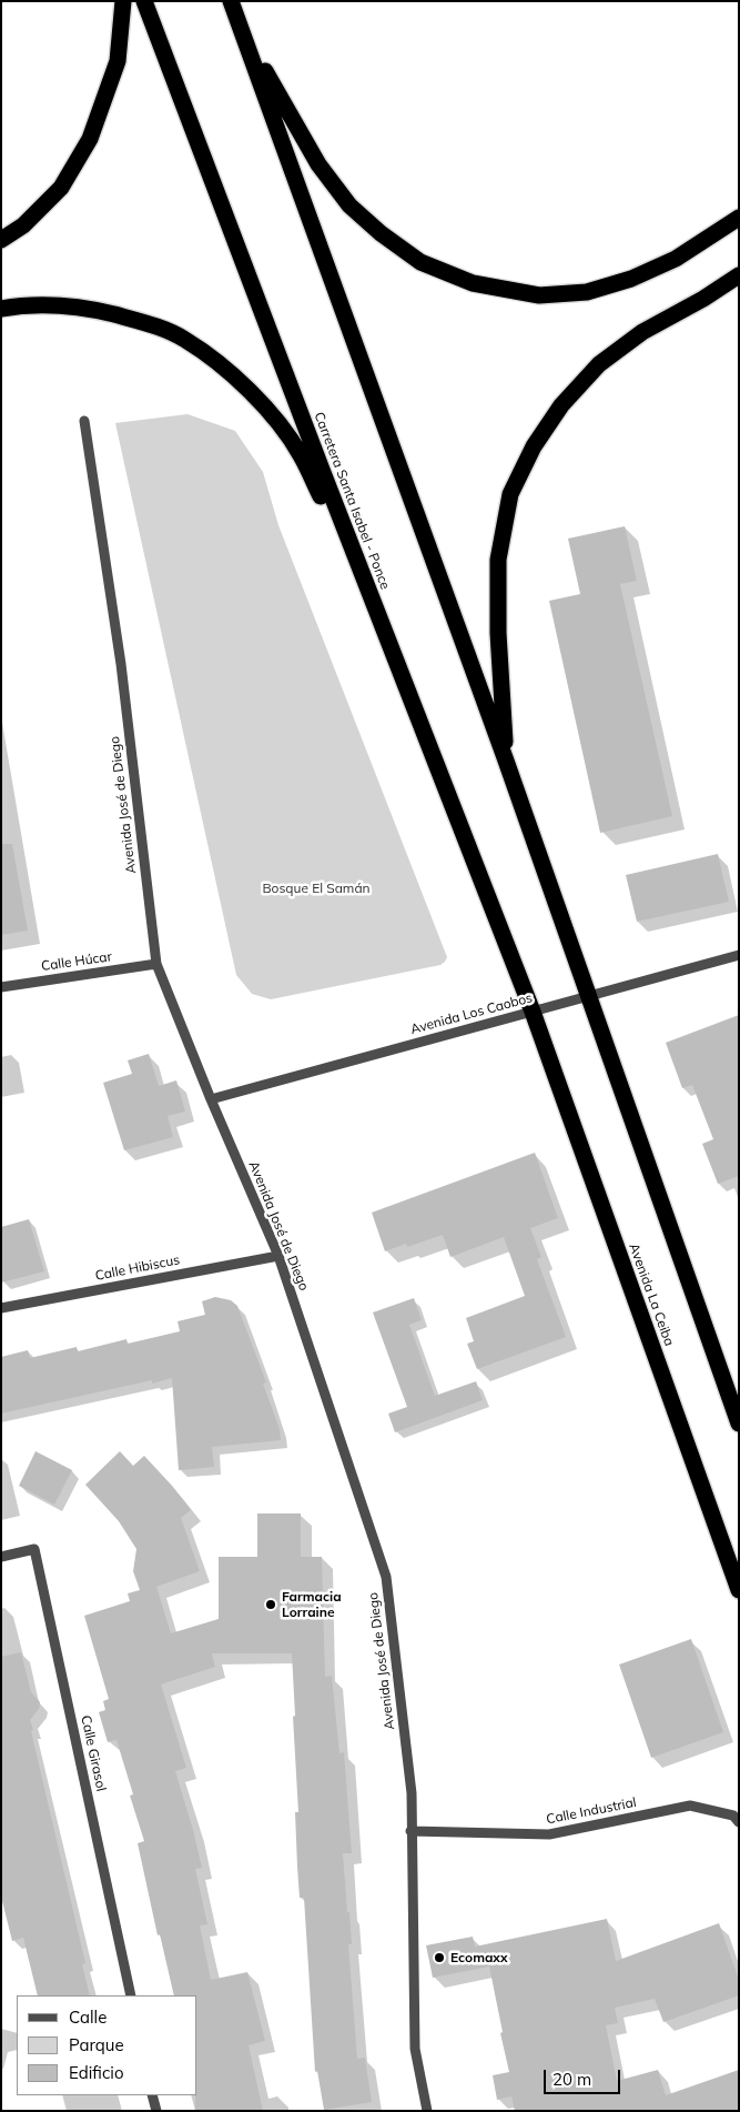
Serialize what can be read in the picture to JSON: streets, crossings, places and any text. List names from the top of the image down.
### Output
{
  "streets": {
    "highway": ["Carretera Santa Isabel - Ponce", "Avenida La Ceiba"],
    "street": [
      "Avenida José de Diego",
      "Calle Húcar",
      "Avenida Los Caobos",
      "Calle Hibiscus",
      "Calle Girasol",
      "Calle Industrial"
    ]
  },
  "crossings": [
    ["Carretera Santa Isabel - Ponce", "Avenida Los Caobos"],
    ["Carretera Santa Isabel - Ponce", "Avenida La Ceiba"],
    ["Avenida José de Diego", "Calle Húcar"],
    ["Avenida José de Diego", "Avenida Los Caobos"],
    ["Avenida José de Diego", "Calle Hibiscus"],
    ["Avenida José de Diego", "Calle Industrial"],
    ["Avenida Los Caobos", "Avenida La Ceiba"]
  ],
  "parks": ["Bosque El Samán"],
  "places": ["Farmacia Lorraine", "Ecomaxx"],
  "legend": ["Calle", "Parque", "Edificio"],
  "scale_bar": "20 m"
}
